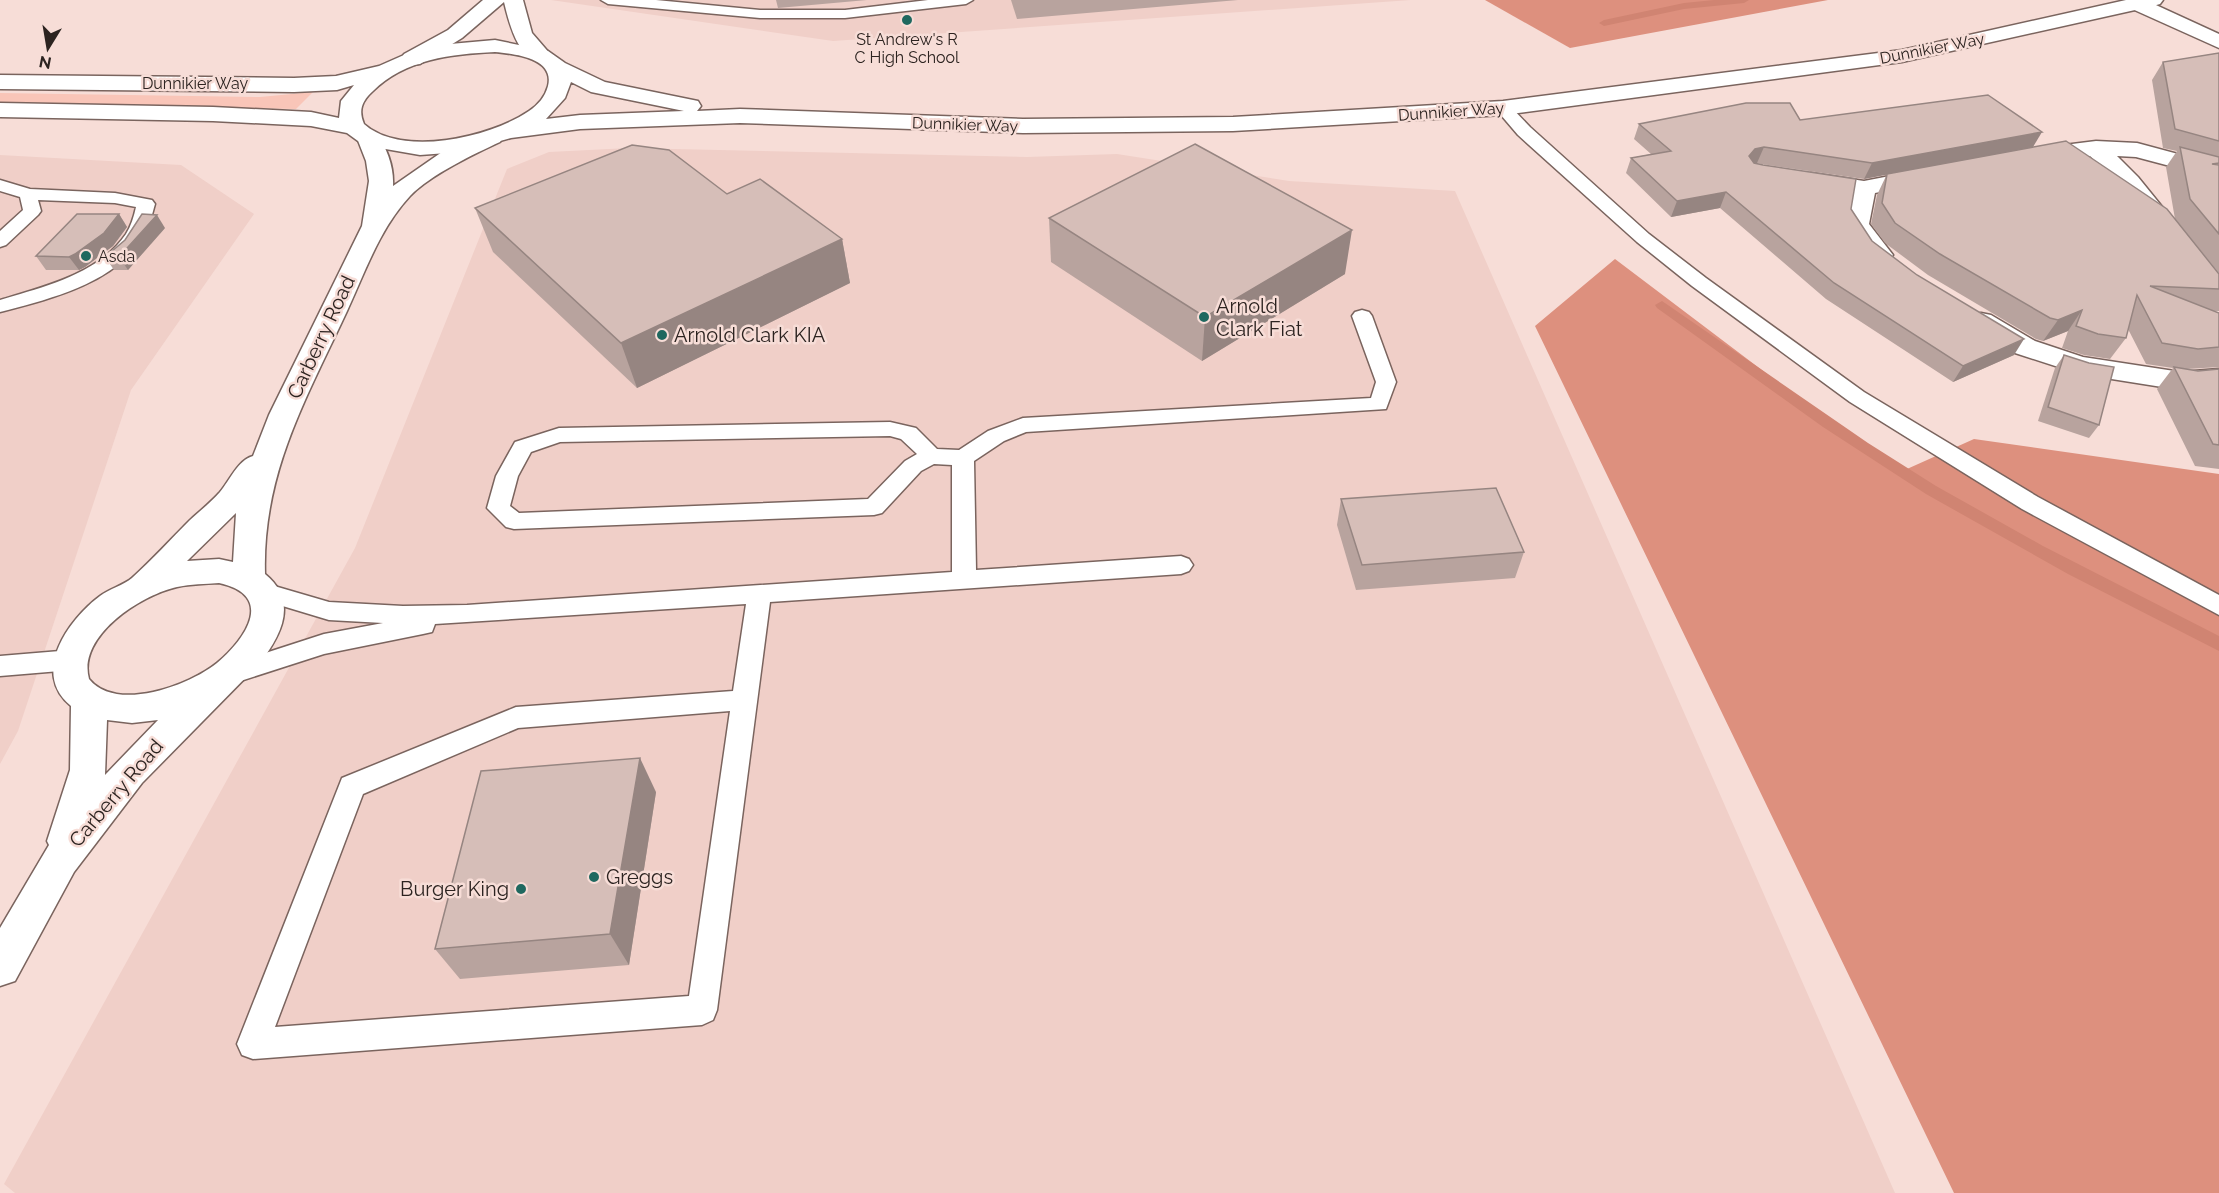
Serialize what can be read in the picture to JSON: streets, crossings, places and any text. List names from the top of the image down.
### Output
{
  "streets": {
    "main road": ["Dunnikier Way", "Carberry Road"]
  },
  "crossings": [
    ["Dunnikier Way", "Carberry Road"]
  ],
  "places": [
    "St Andrew's R C High School",
    "Asda",
    "Arnold Clark Fiat",
    "Arnold Clark KIA",
    "Greggs",
    "Burger King"
  ],
  "north": "bottom"
}
